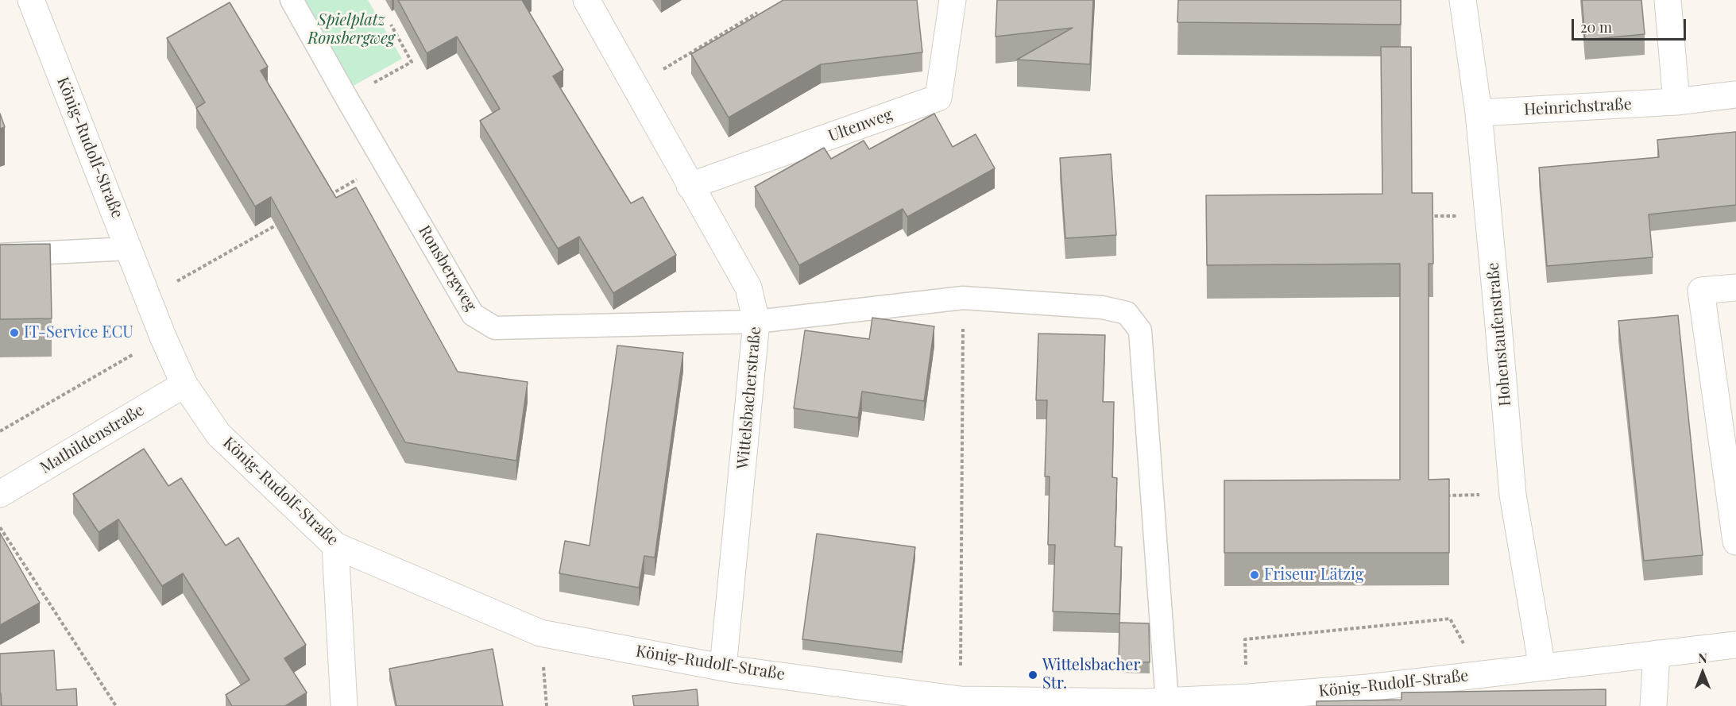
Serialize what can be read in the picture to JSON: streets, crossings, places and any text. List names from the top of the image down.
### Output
{
  "streets": {
    "street": [
      "Heinrichstraße",
      "Ultenweg",
      "König-Rudolf-Straße",
      "Hohenstaufenstraße",
      "Wittelsbacherstraße",
      "Mathildenstraße"
    ],
    "lane": ["Ronsbergweg"]
  },
  "crossings": [
    ["Heinrichstraße", "Hohenstaufenstraße"],
    ["Ultenweg", "Wittelsbacherstraße"],
    ["König-Rudolf-Straße", "Ronsbergweg"],
    ["König-Rudolf-Straße", "Hohenstaufenstraße"],
    ["König-Rudolf-Straße", "Wittelsbacherstraße"],
    ["König-Rudolf-Straße", "Mathildenstraße"],
    ["Ronsbergweg", "Wittelsbacherstraße"]
  ],
  "parks": ["Spielplatz Ronsbergweg"],
  "places": ["IT-Service ECU", "Friseur Lätzig", "Wittelsbacher Str."],
  "scale_bar": "20 m",
  "north": "top"
}
